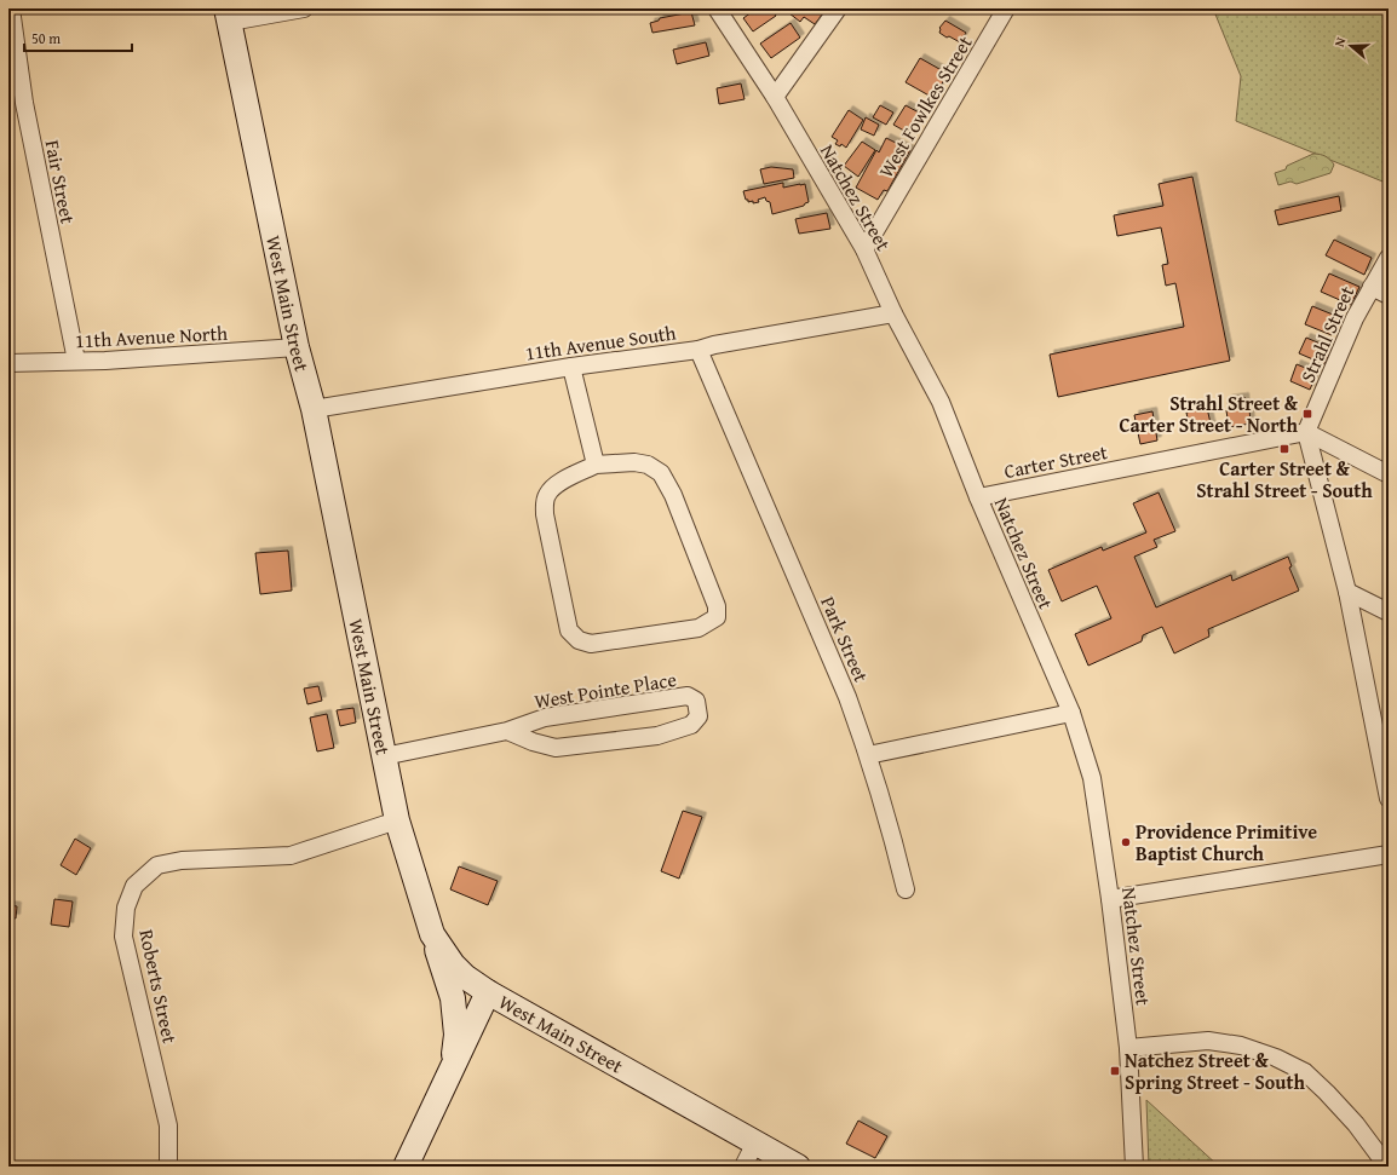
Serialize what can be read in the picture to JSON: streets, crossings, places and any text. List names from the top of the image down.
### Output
{
  "streets": {
    "main road": ["West Main Street"],
    "street": [
      "West Fowlkes Street",
      "Fair Street",
      "Natchez Street",
      "Strahl Street",
      "11th Avenue North",
      "11th Avenue South",
      "Carter Street",
      "Park Street",
      "West Pointe Place",
      "Roberts Street"
    ]
  },
  "crossings": [
    ["West Fowlkes Street", "Natchez Street"],
    ["Fair Street", "11th Avenue North"],
    ["Natchez Street", "11th Avenue South"],
    ["Natchez Street", "Carter Street"],
    ["West Main Street", "11th Avenue North"],
    ["West Main Street", "11th Avenue South"],
    ["West Main Street", "West Pointe Place"],
    ["West Main Street", "Roberts Street"],
    ["Strahl Street", "Carter Street"],
    ["11th Avenue South", "Park Street"]
  ],
  "places": {
    "transit": ["Strahl Street & Carter Street - North", "Carter Street & Strahl Street - South", "Natchez Street & Spring Street - South"],
    "other": ["Providence Primitive Baptist Church"]
  },
  "scale_bar": "50 m",
  "north": "left"
}
